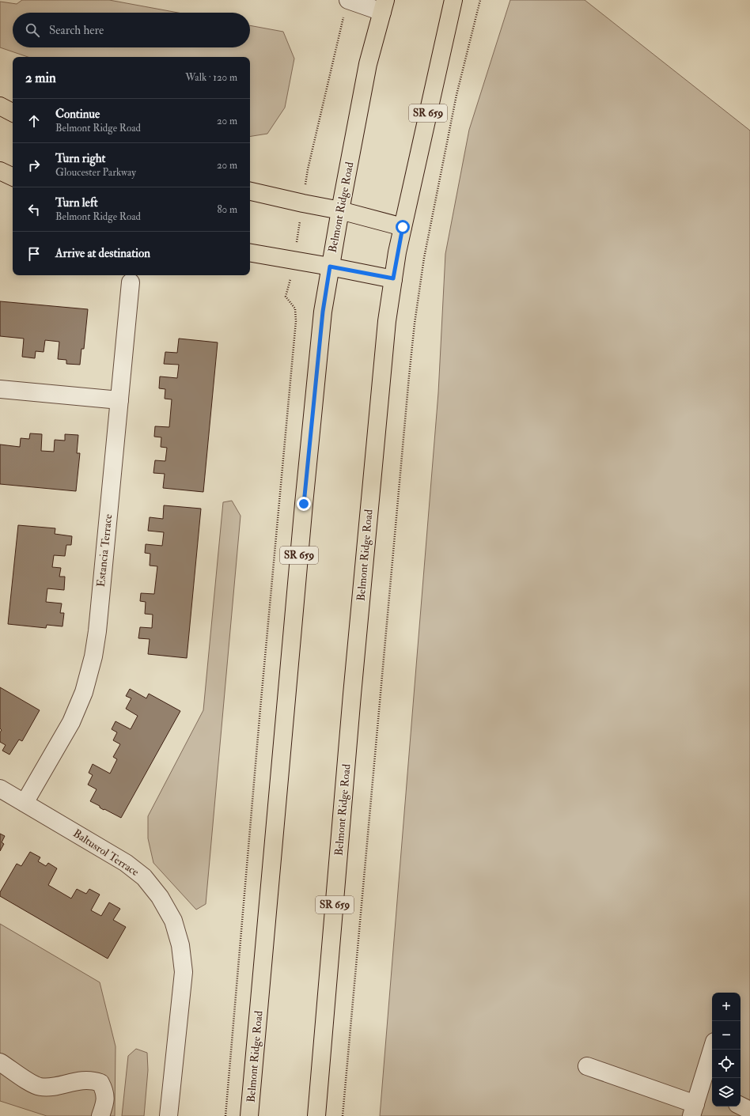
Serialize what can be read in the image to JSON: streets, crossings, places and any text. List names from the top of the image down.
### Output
{
  "streets": {
    "main road": ["SR 659", "Belmont Ridge Road"],
    "street": ["Estancia Terrace", "Baltusrol Terrace"]
  },
  "crossings": [
    ["Estancia Terrace", "Baltusrol Terrace"]
  ],
  "page": {
    "search": "Search here",
    "heading": ["2 min", "Walk · 120 m"],
    "list": [
      ["Continue", "Belmont Ridge Road", "20 m"],
      ["Turn right", "Gloucester Parkway", "20 m"],
      ["Turn left", "Belmont Ridge Road", "80 m"],
      "Arrive at destination"
    ],
    "map_buttons": ["+", "−"]
  }
}
